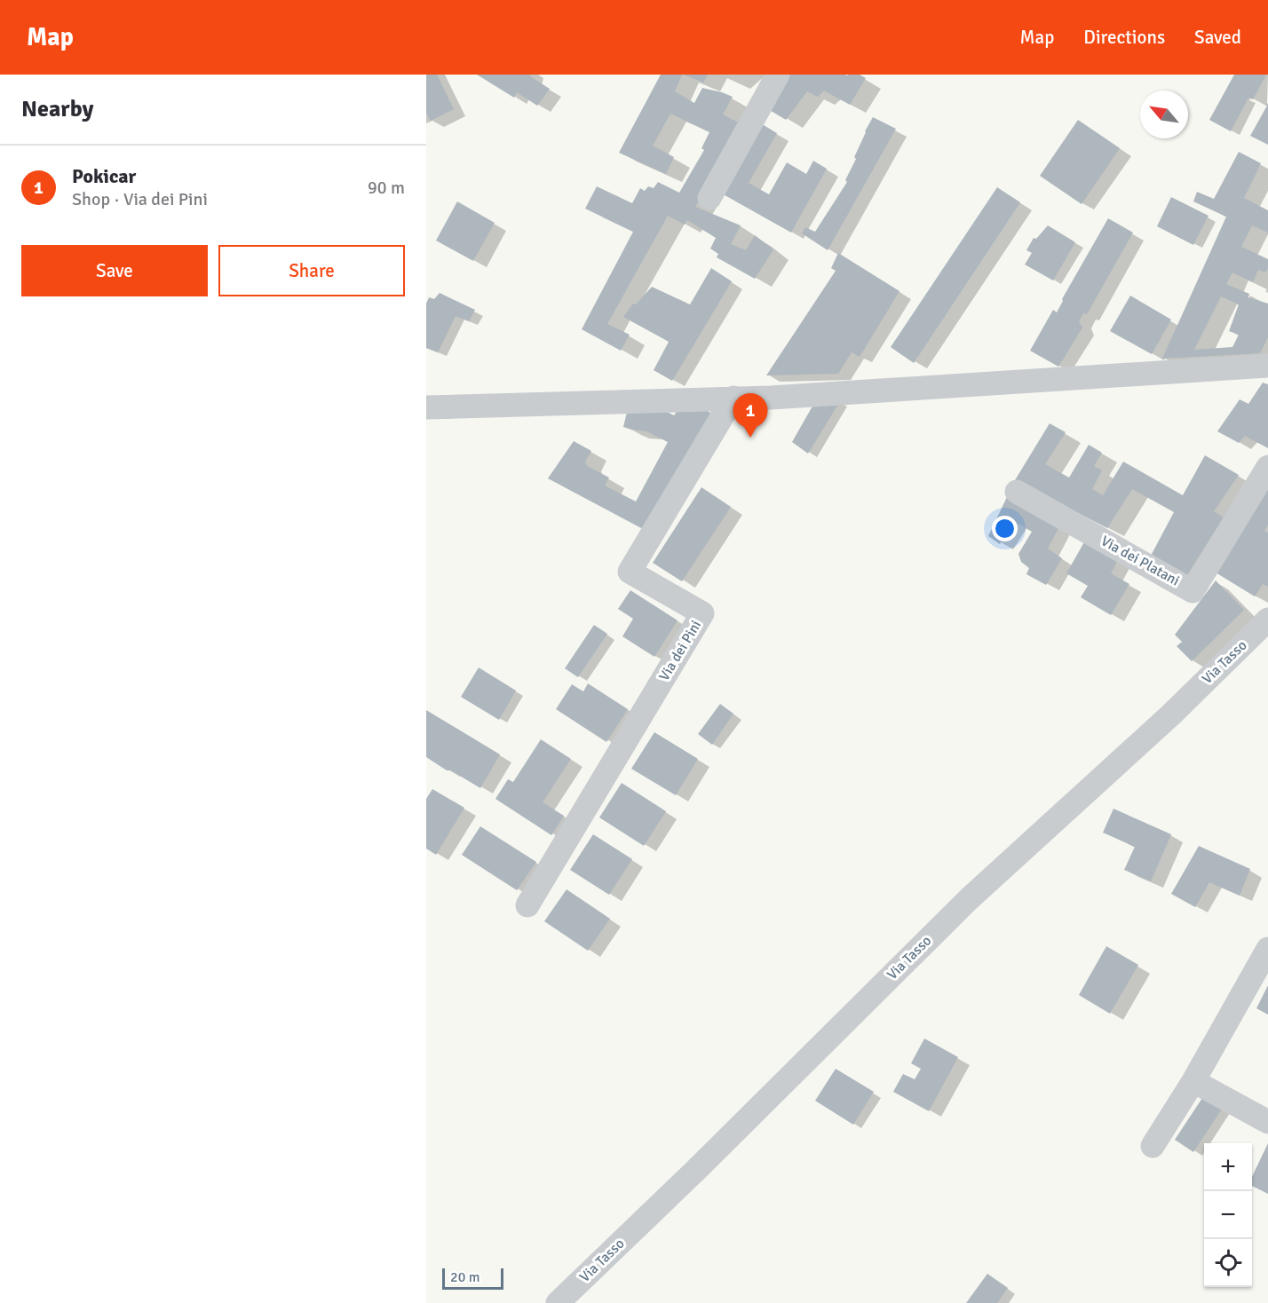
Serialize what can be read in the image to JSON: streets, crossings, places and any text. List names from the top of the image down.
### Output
{
  "streets": {
    "street": ["Via dei Platani", "Via dei Pini", "Via Tasso"]
  },
  "scale_bar": "20 m",
  "north": "top left",
  "page": {
    "header": "Map",
    "nav": ["Map", "Directions", "Saved"],
    "heading": "Nearby",
    "list": [
      {
        "mark": "1",
        "name": "Pokicar",
        "note": "Shop · Via dei Pini",
        "value": "90 m"
      }
    ],
    "buttons": ["Save", "Share"],
    "pins": "1",
    "map_buttons": ["+", "−"],
    "scale": "20 m"
  }
}
